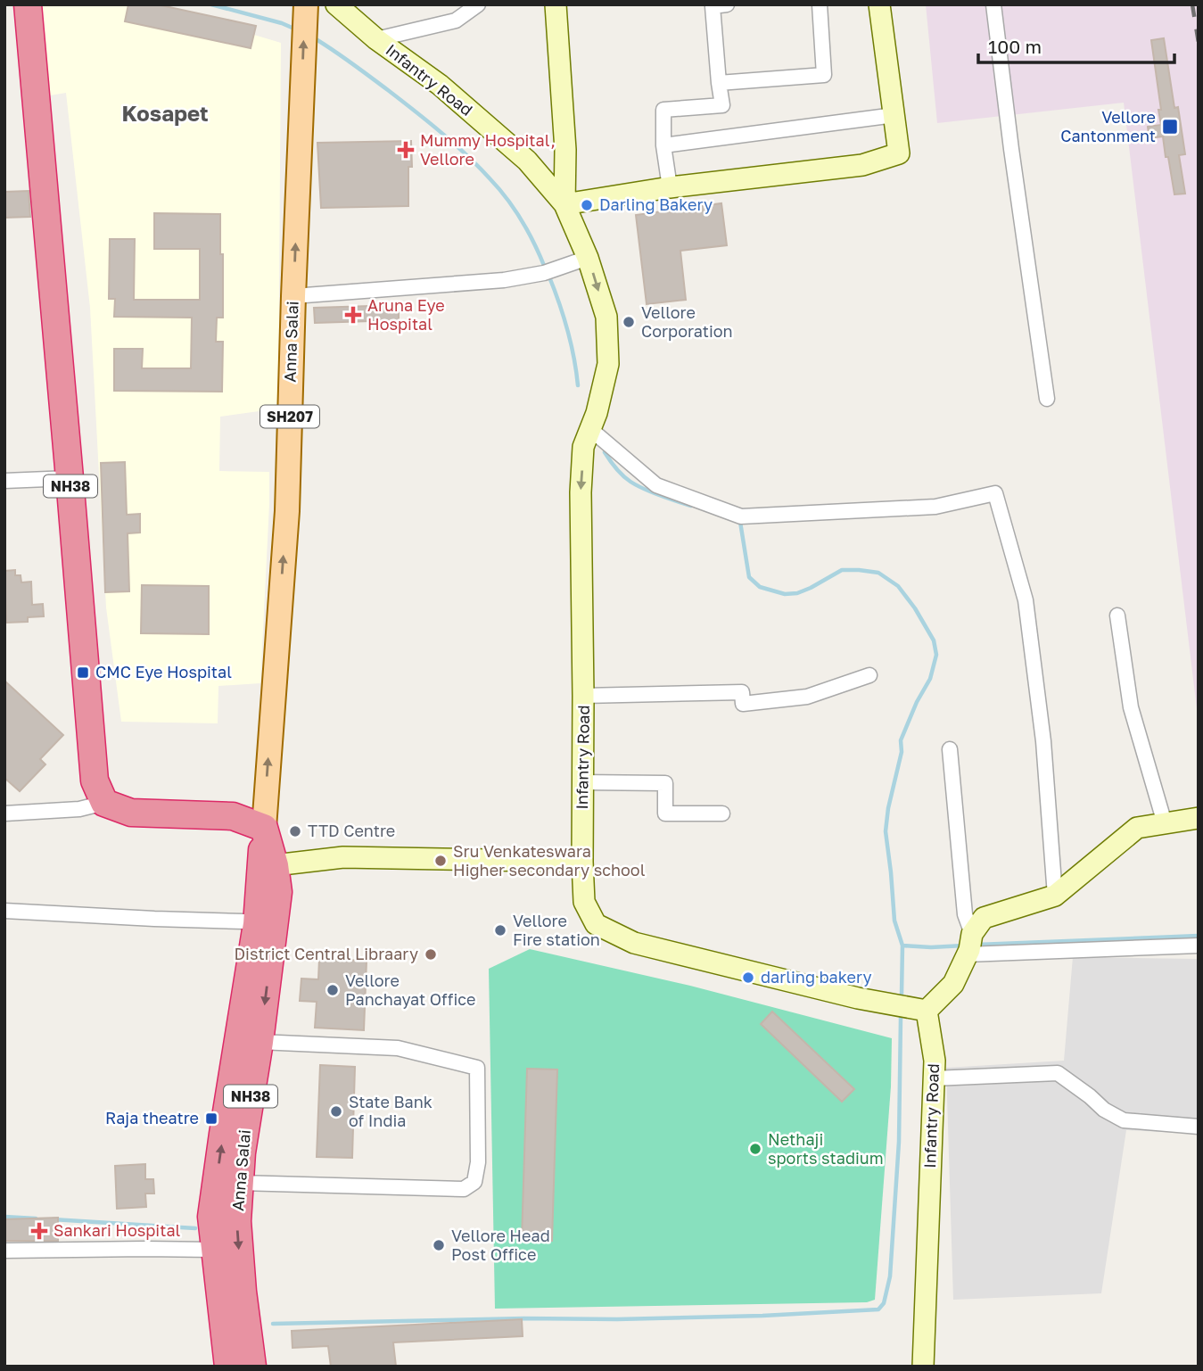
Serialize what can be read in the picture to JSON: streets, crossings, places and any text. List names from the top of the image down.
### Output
{
  "streets": {
    "highway": ["Anna Salai", "NH38"],
    "main road": ["SH207"],
    "street": ["Infantry Road"]
  },
  "districts": ["Kosapet"],
  "places": {
    "transit": ["Vellore Cantonment", "CMC Eye Hospital", "Raja theatre"],
    "health": ["Mummy Hospital, Vellore", "Aruna Eye Hospital", "Sankari Hospital"],
    "other": [
      "Darling Bakery",
      "Vellore Corporation",
      "TTD Centre",
      "Sru Venkateswara Higher secondary school",
      "Vellore Fire station",
      "District Central Libraary",
      "darling bakery",
      "Vellore Panchayat Office",
      "State Bank of India",
      "Nethaji sports stadium",
      "Vellore Head Post Office"
    ]
  },
  "scale_bar": "100 m"
}
